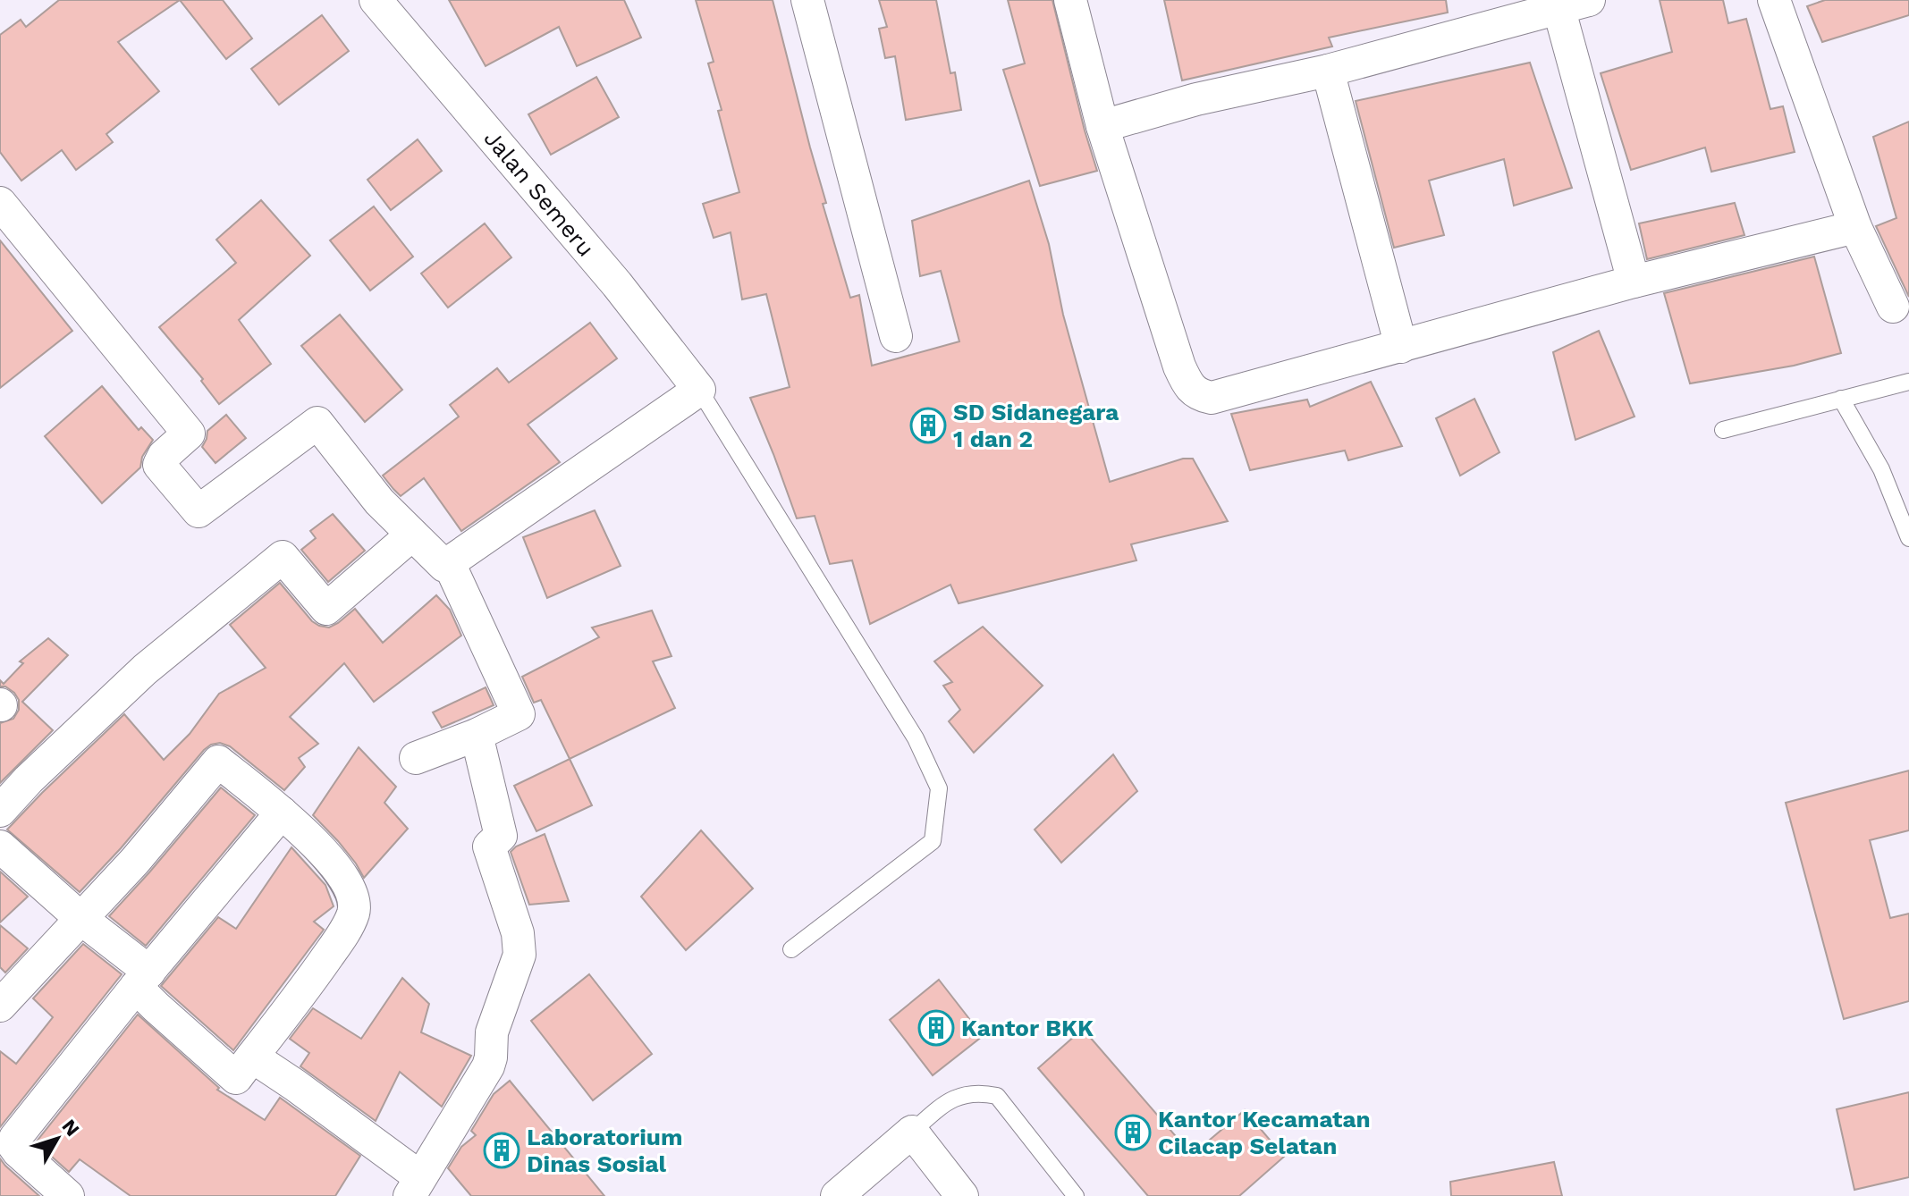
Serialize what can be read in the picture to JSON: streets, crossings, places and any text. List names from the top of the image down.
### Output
{
  "streets": {
    "street": ["Jalan Semeru"]
  },
  "places": {
    "building": [
      "SD Sidanegara 1 dan 2",
      "Kantor BKK",
      "Kantor Kecamatan Cilacap Selatan",
      "Laboratorium Dinas Sosial"
    ]
  },
  "north": "top right"
}
